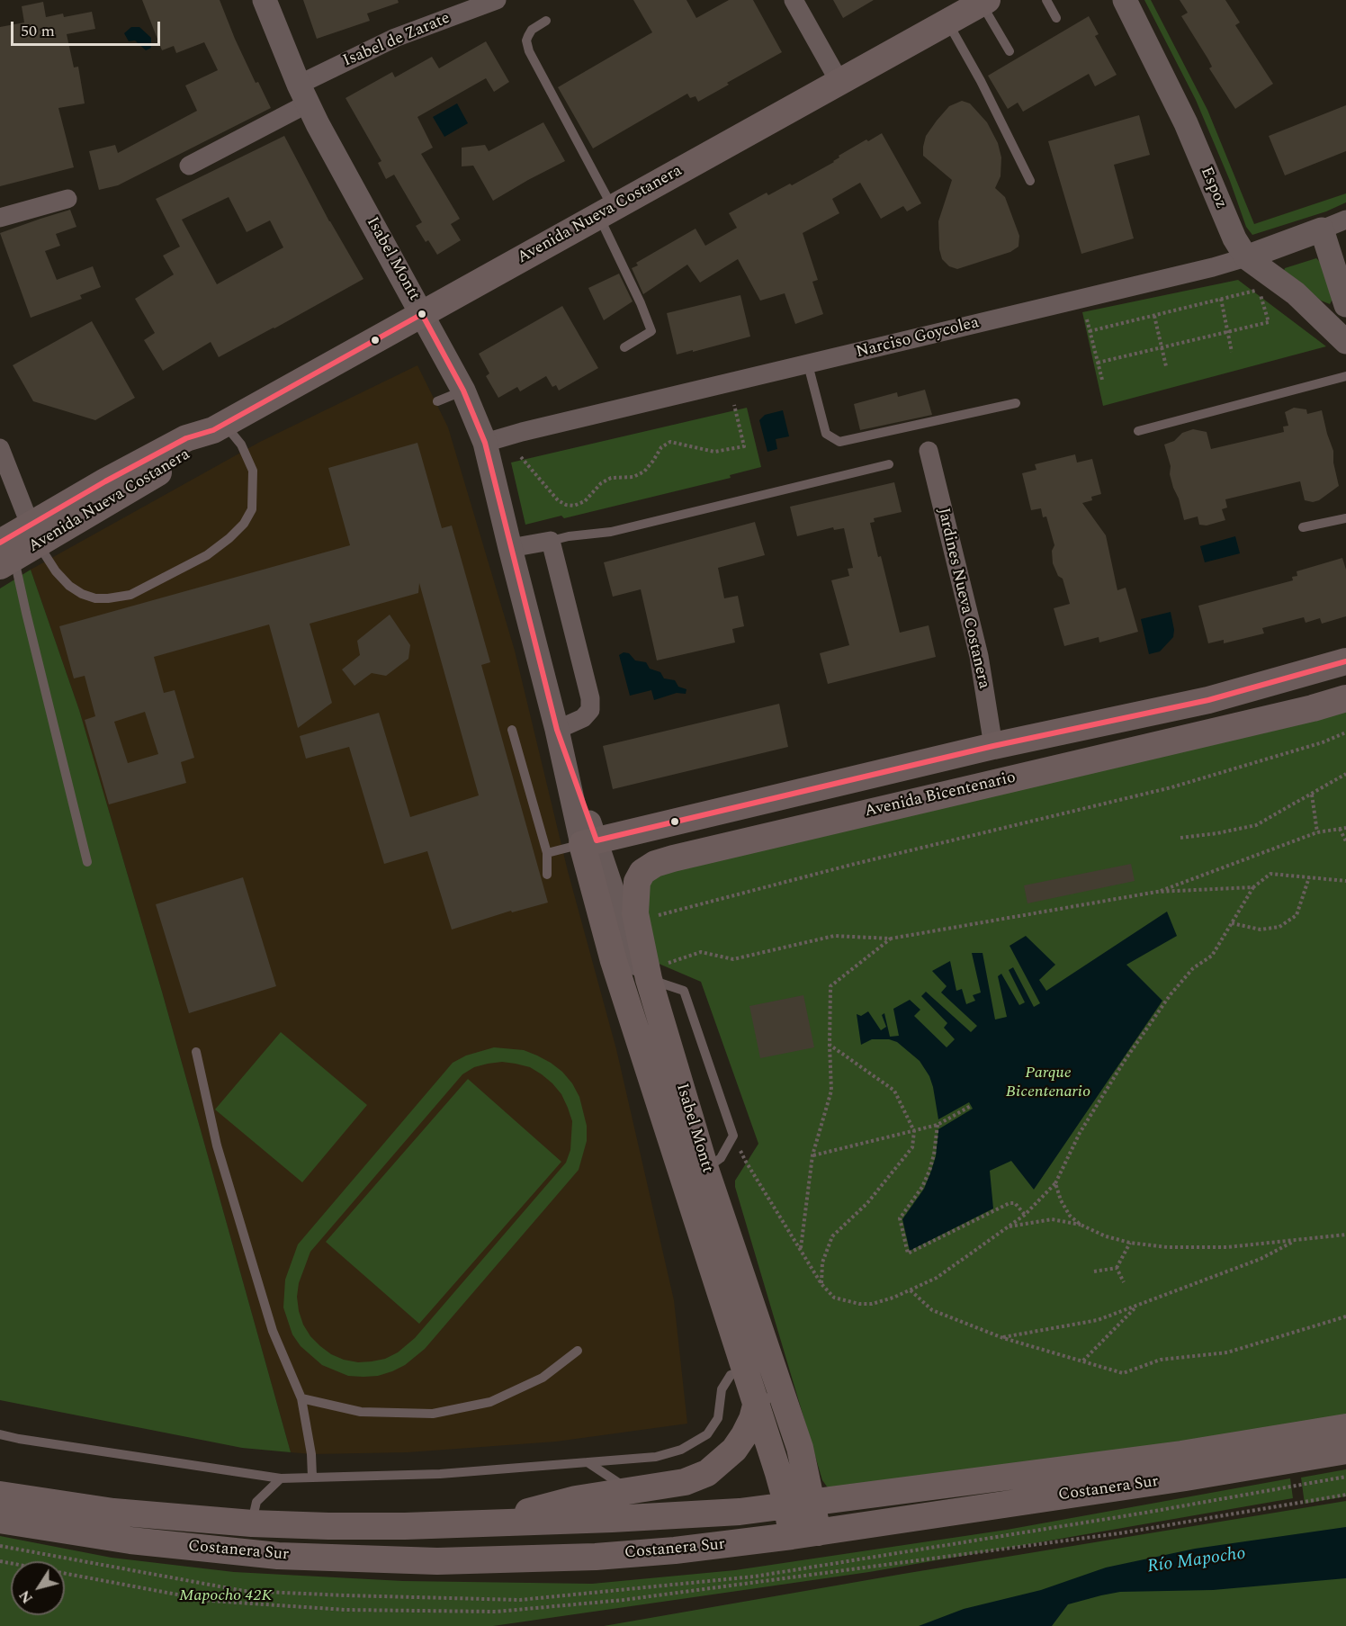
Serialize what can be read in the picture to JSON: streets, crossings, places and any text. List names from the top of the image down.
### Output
{
  "streets": {
    "main road": [
      "Avenida Nueva Costanera",
      "Isabel Montt",
      "Avenida Bicentenario",
      "Costanera Sur"
    ],
    "street": [
      "Isabel de Zarate",
      "Espoz",
      "Narciso Goycolea",
      "Jardines Nueva Costanera"
    ]
  },
  "crossings": [
    ["Isabel de Zarate", "Isabel Montt"],
    ["Espoz", "Narciso Goycolea"],
    ["Avenida Nueva Costanera", "Isabel Montt"],
    ["Isabel Montt", "Narciso Goycolea"],
    ["Isabel Montt", "Avenida Bicentenario"],
    ["Isabel Montt", "Costanera Sur"]
  ],
  "water": ["Río Mapocho"],
  "parks": ["Parque Bicentenario", "Mapocho 42K"],
  "scale_bar": "50 m",
  "north": "bottom left"
}
